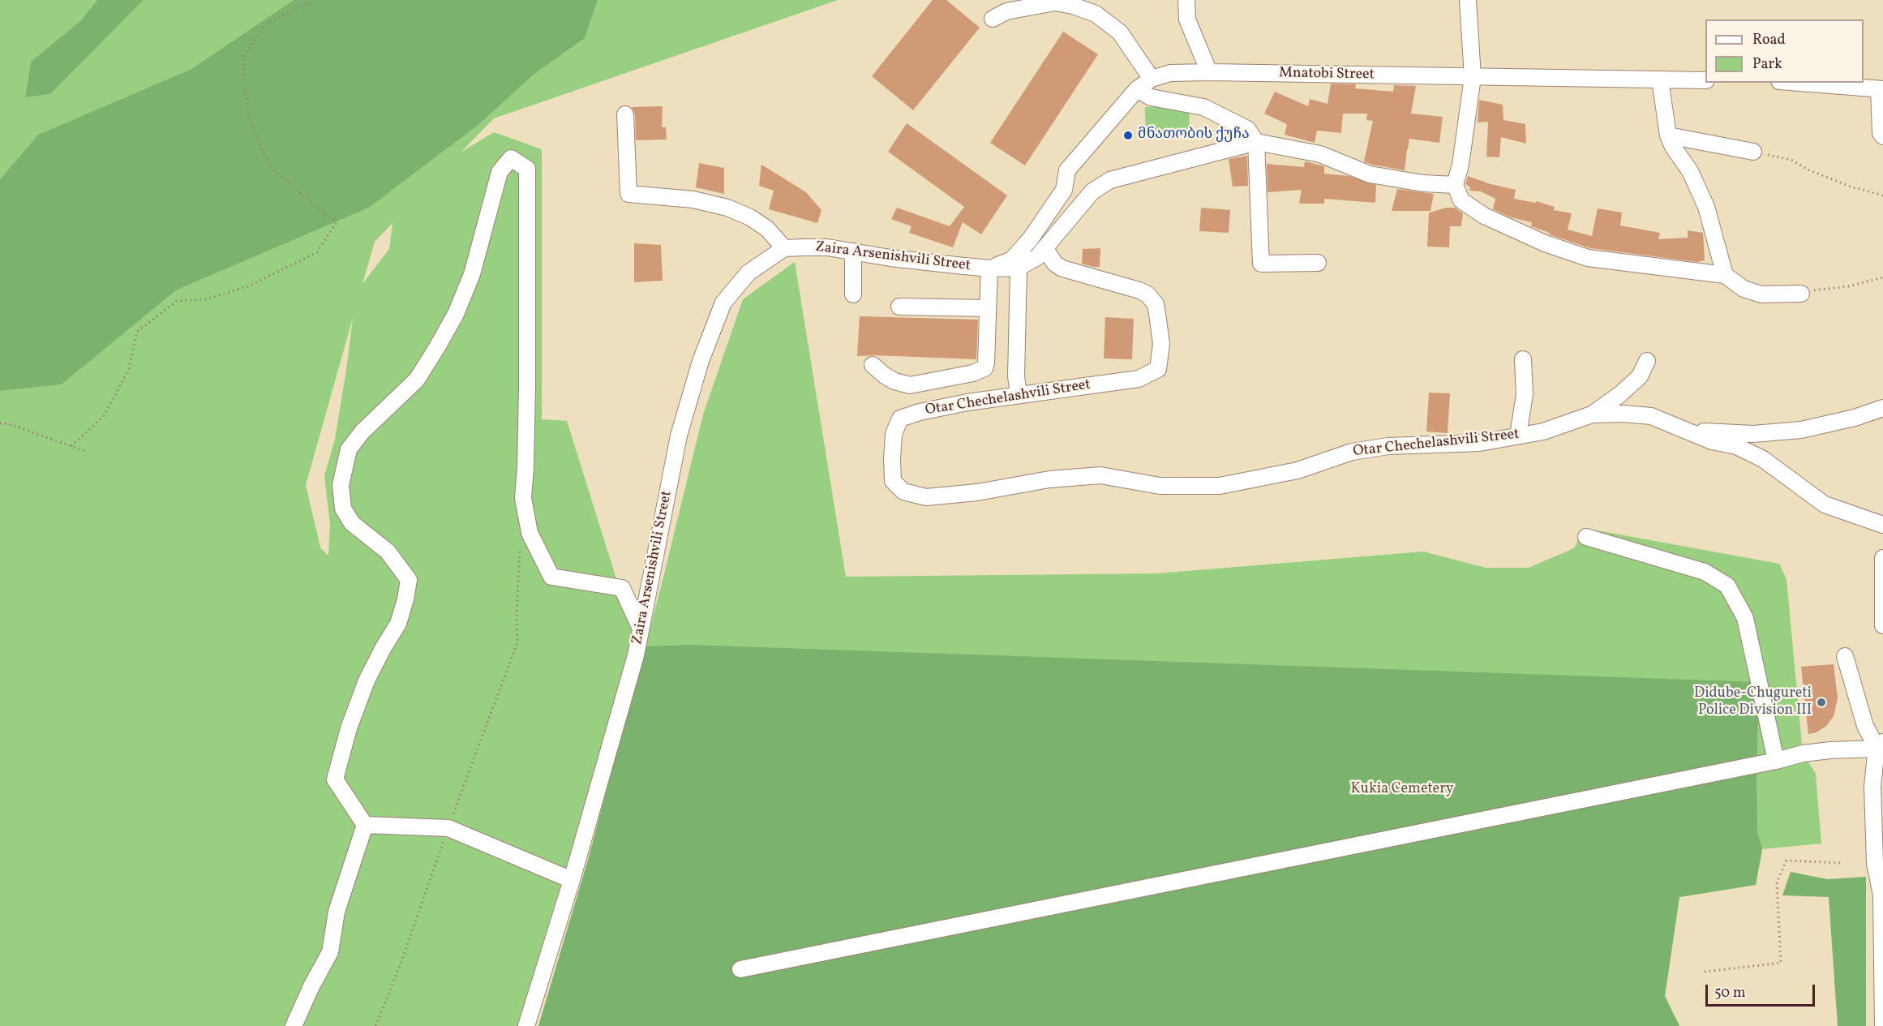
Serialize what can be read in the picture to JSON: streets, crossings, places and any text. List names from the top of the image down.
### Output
{
  "streets": {
    "street": ["Mnatobi Street", "Zaira Arsenishvili Street", "Otar Chechelashvili Street"]
  },
  "crossings": [
    ["Mnatobi Street", "Zaira Arsenishvili Street"]
  ],
  "parks": ["Kukia Cemetery"],
  "places": ["მნათობის ქუჩა", "Didube-Chugureti Police Division III"],
  "legend": ["Road", "Park"],
  "scale_bar": "50 m"
}
